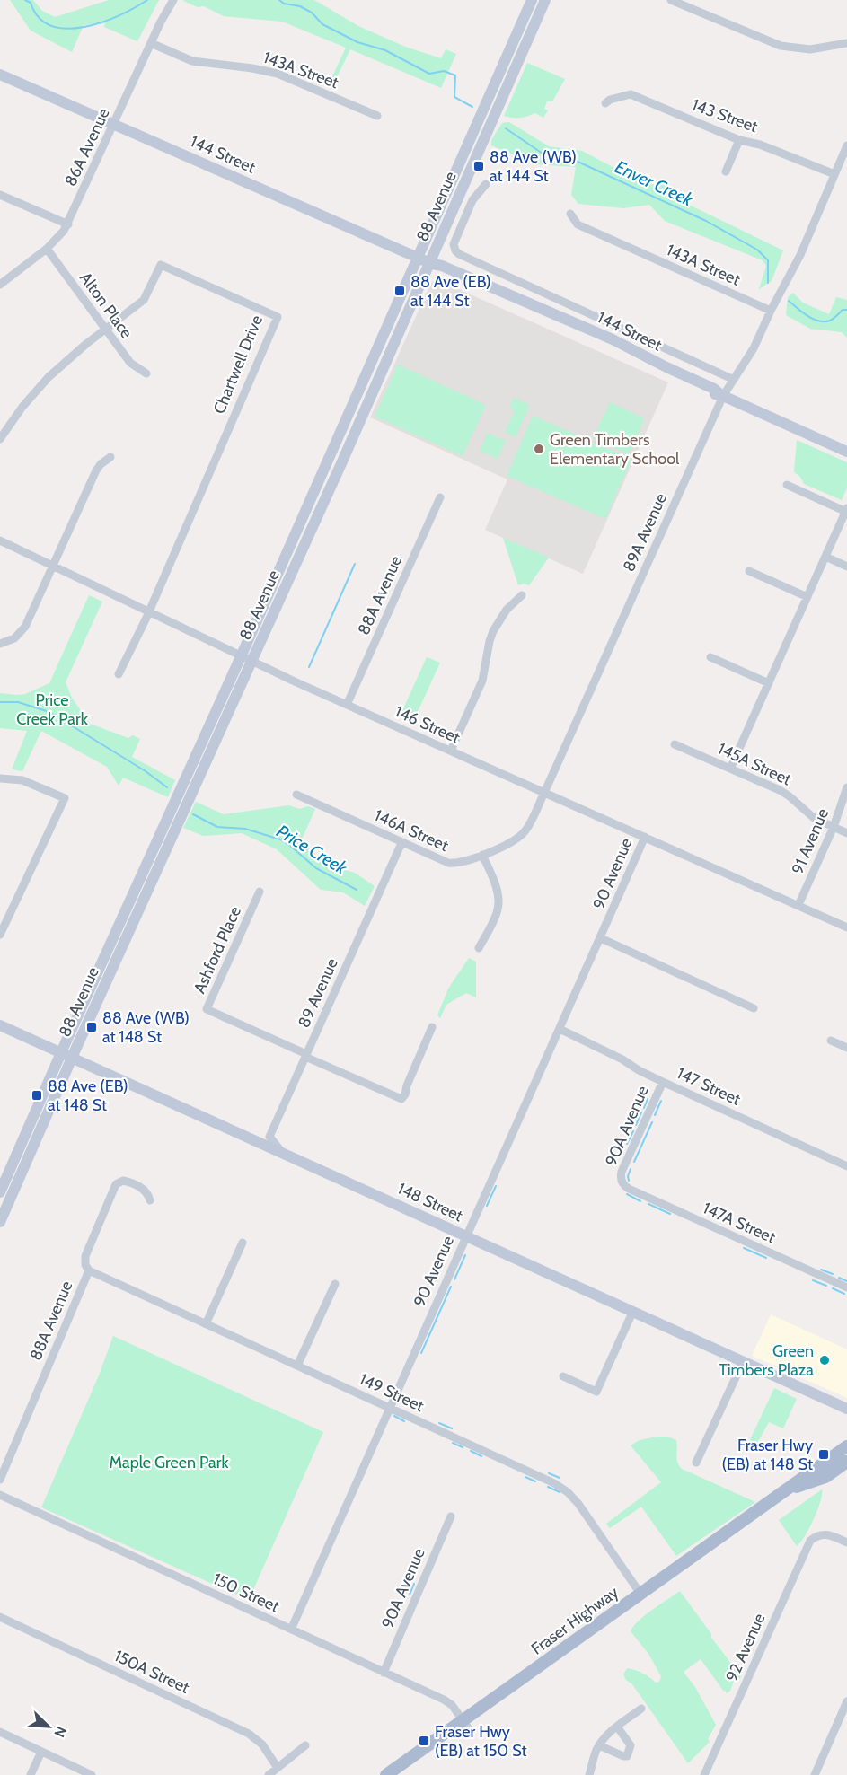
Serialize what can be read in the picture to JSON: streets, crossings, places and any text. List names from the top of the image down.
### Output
{
  "streets": {
    "main road": [
      "144 Street",
      "88 Avenue",
      "148 Street",
      "Fraser Highway"
    ],
    "street": [
      "143A Street",
      "143 Street",
      "86A Avenue",
      "Alton Place",
      "Chartwell Drive",
      "89A Avenue",
      "88A Avenue",
      "146 Street",
      "145A Street",
      "146A Street",
      "91 Avenue",
      "90 Avenue",
      "Ashford Place",
      "89 Avenue",
      "147 Street",
      "90A Avenue",
      "147A Street",
      "149 Street",
      "150 Street",
      "92 Avenue",
      "150A Street"
    ]
  },
  "crossings": [
    ["143A Street", "86A Avenue"],
    ["143A Street", "89A Avenue"],
    ["143 Street", "89A Avenue"],
    ["86A Avenue", "144 Street"],
    ["86A Avenue", "Alton Place"],
    ["144 Street", "88 Avenue"],
    ["144 Street", "89A Avenue"],
    ["88 Avenue", "146 Street"],
    ["88 Avenue", "148 Street"],
    ["Alton Place", "Chartwell Drive"],
    ["Chartwell Drive", "146 Street"],
    ["89A Avenue", "146 Street"],
    ["89A Avenue", "146A Street"],
    ["88A Avenue", "146 Street"],
    ["88A Avenue", "149 Street"],
    ["146 Street", "91 Avenue"],
    ["146 Street", "90 Avenue"],
    ["145A Street", "91 Avenue"],
    ["146A Street", "89 Avenue"],
    ["90 Avenue", "147 Street"],
    ["90 Avenue", "148 Street"],
    ["90 Avenue", "149 Street"],
    ["90 Avenue", "150 Street"],
    ["Ashford Place", "89 Avenue"],
    ["89 Avenue", "148 Street"],
    ["147 Street", "90A Avenue"],
    ["90A Avenue", "147A Street"],
    ["90A Avenue", "150 Street"],
    ["149 Street", "Fraser Highway"],
    ["150 Street", "Fraser Highway"]
  ],
  "water": ["Enver Creek", "Price Creek"],
  "parks": ["Price Creek Park", "Maple Green Park"],
  "places": {
    "transit": [
      "88 Ave (WB) at 144 St",
      "88 Ave (EB) at 144 St",
      "88 Ave (WB) at 148 St",
      "88 Ave (EB) at 148 St",
      "Fraser Hwy (EB) at 148 St",
      "Fraser Hwy (EB) at 150 St"
    ],
    "other": ["Green Timbers Elementary School", "Green Timbers Plaza"]
  },
  "north": "bottom right"
}
